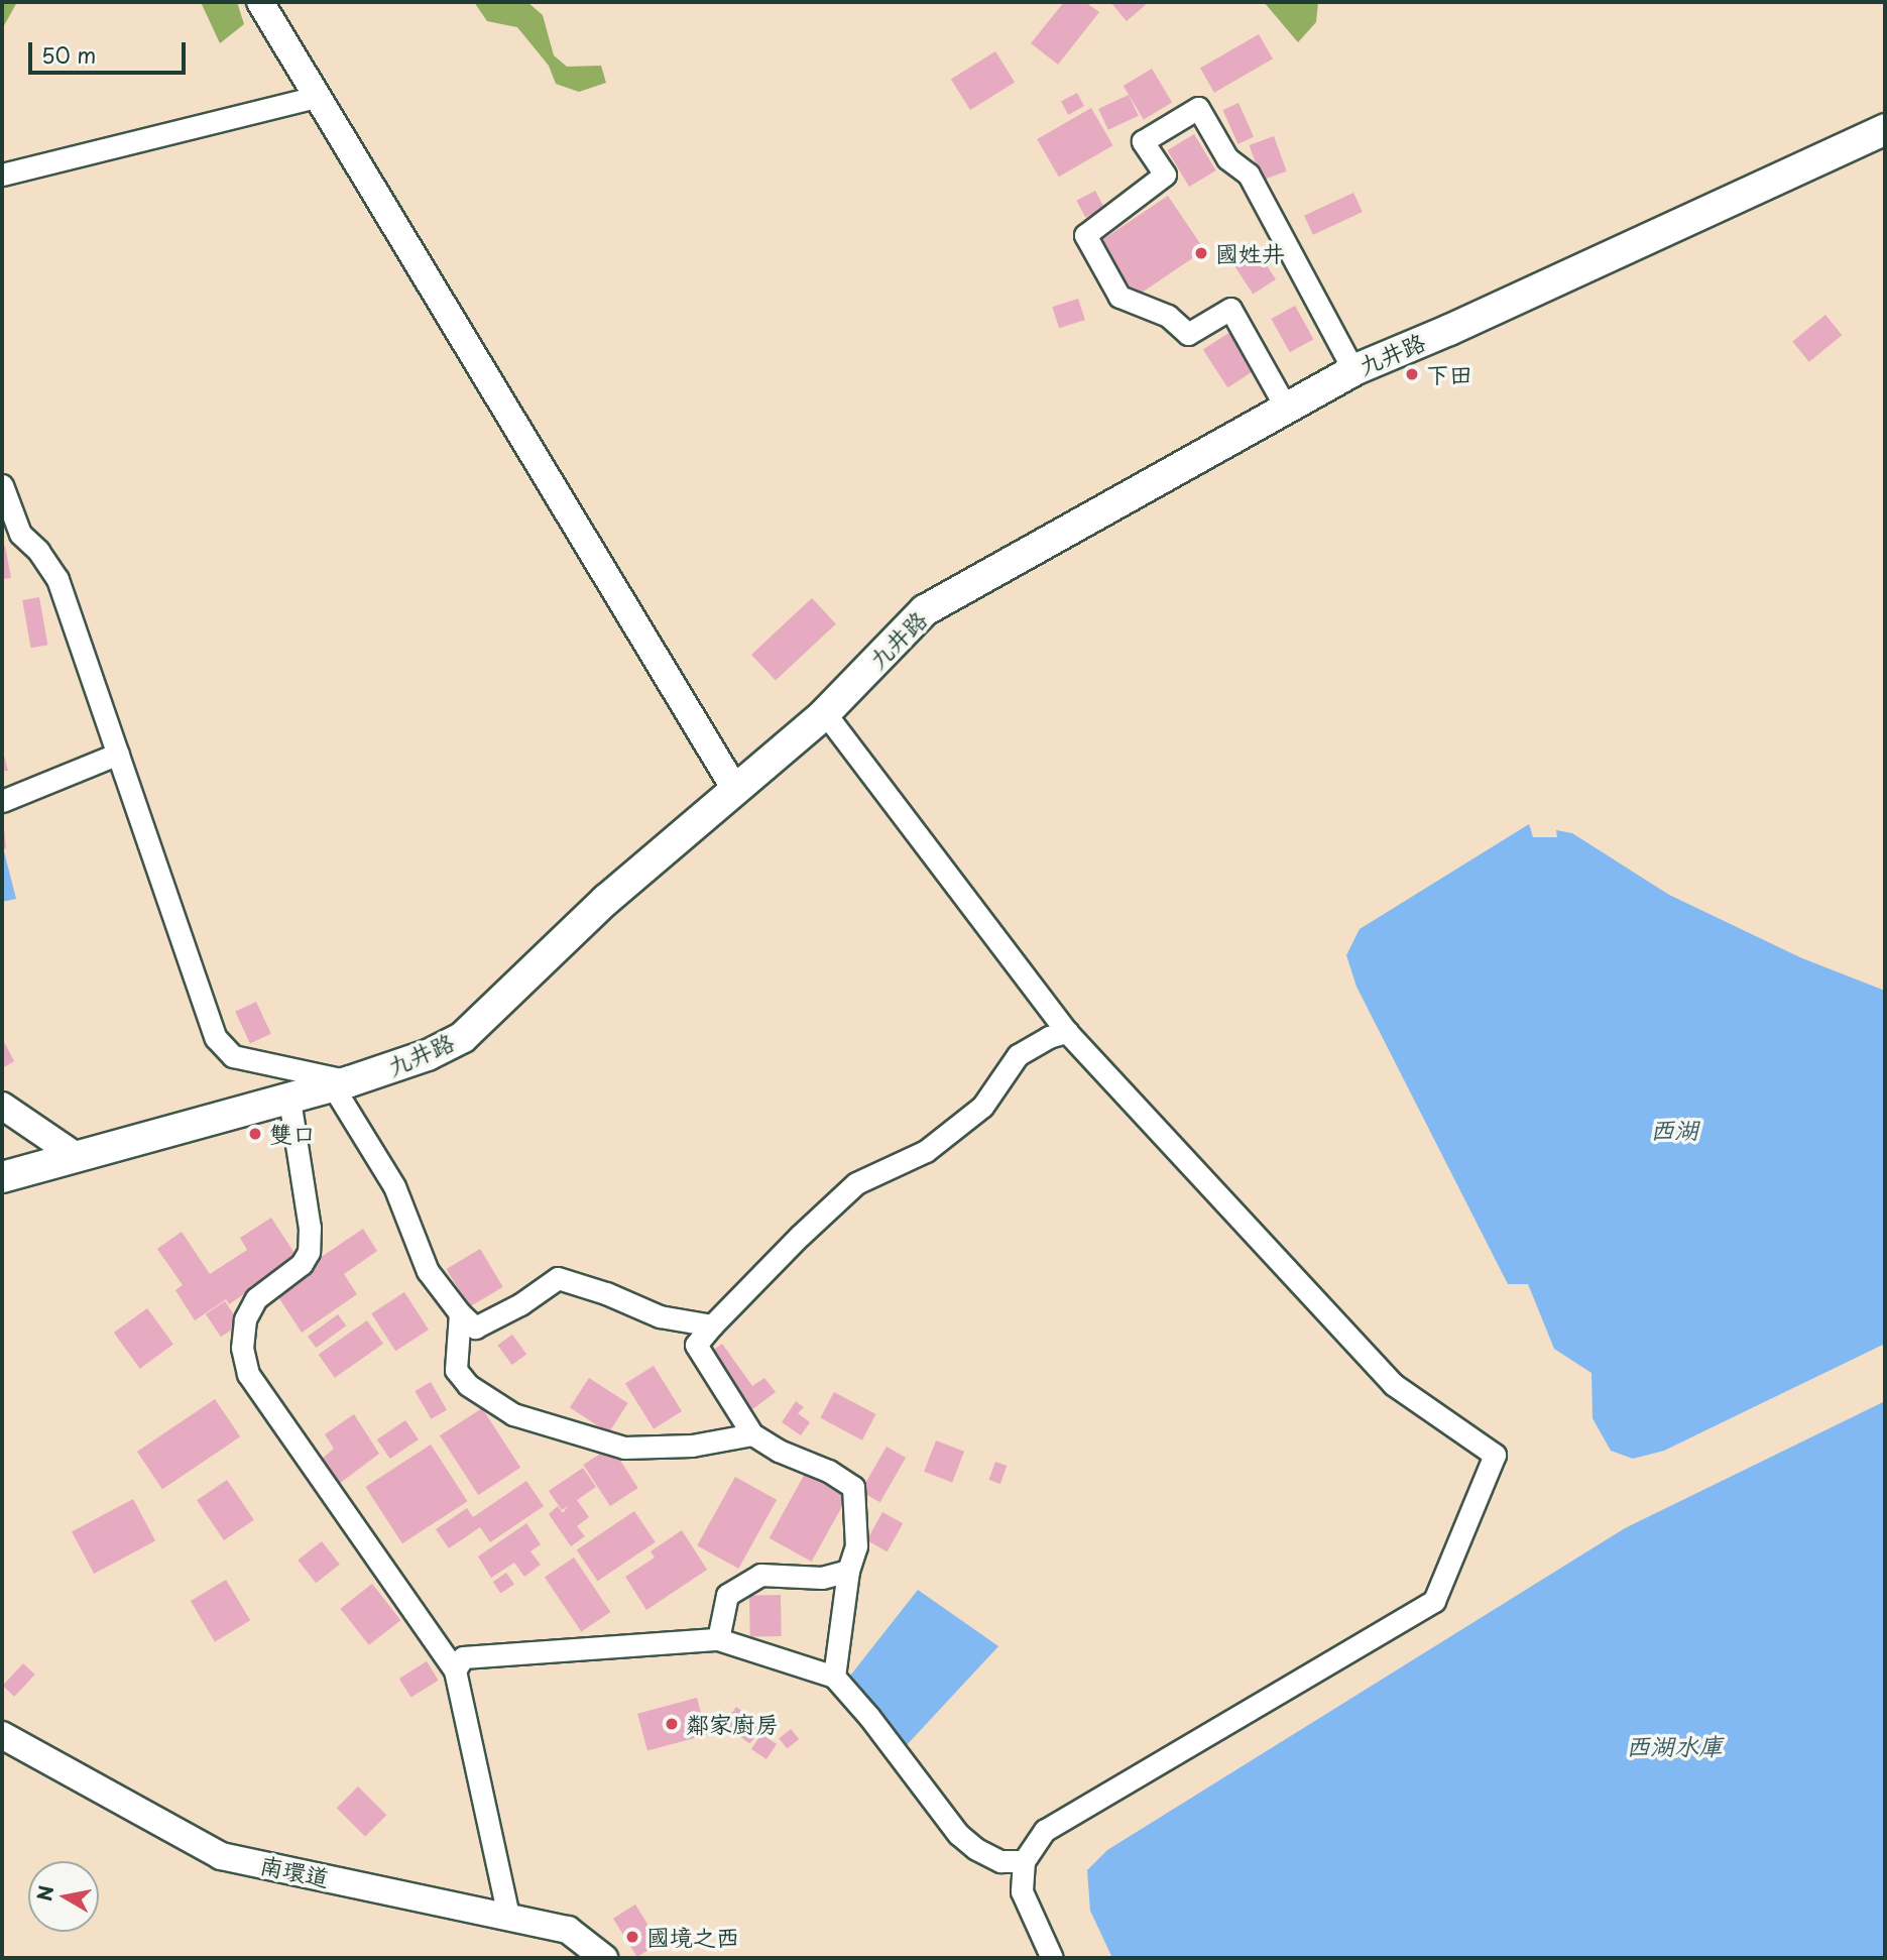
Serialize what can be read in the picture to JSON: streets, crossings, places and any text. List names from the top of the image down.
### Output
{
  "streets": {
    "main road": ["九井路"],
    "street": ["南環道"]
  },
  "water": ["西湖", "西湖水庫"],
  "places": [
    "國姓井",
    "下田",
    "雙口",
    "鄰家廚房",
    "國境之西"
  ],
  "scale_bar": "50 m",
  "north": "left"
}
